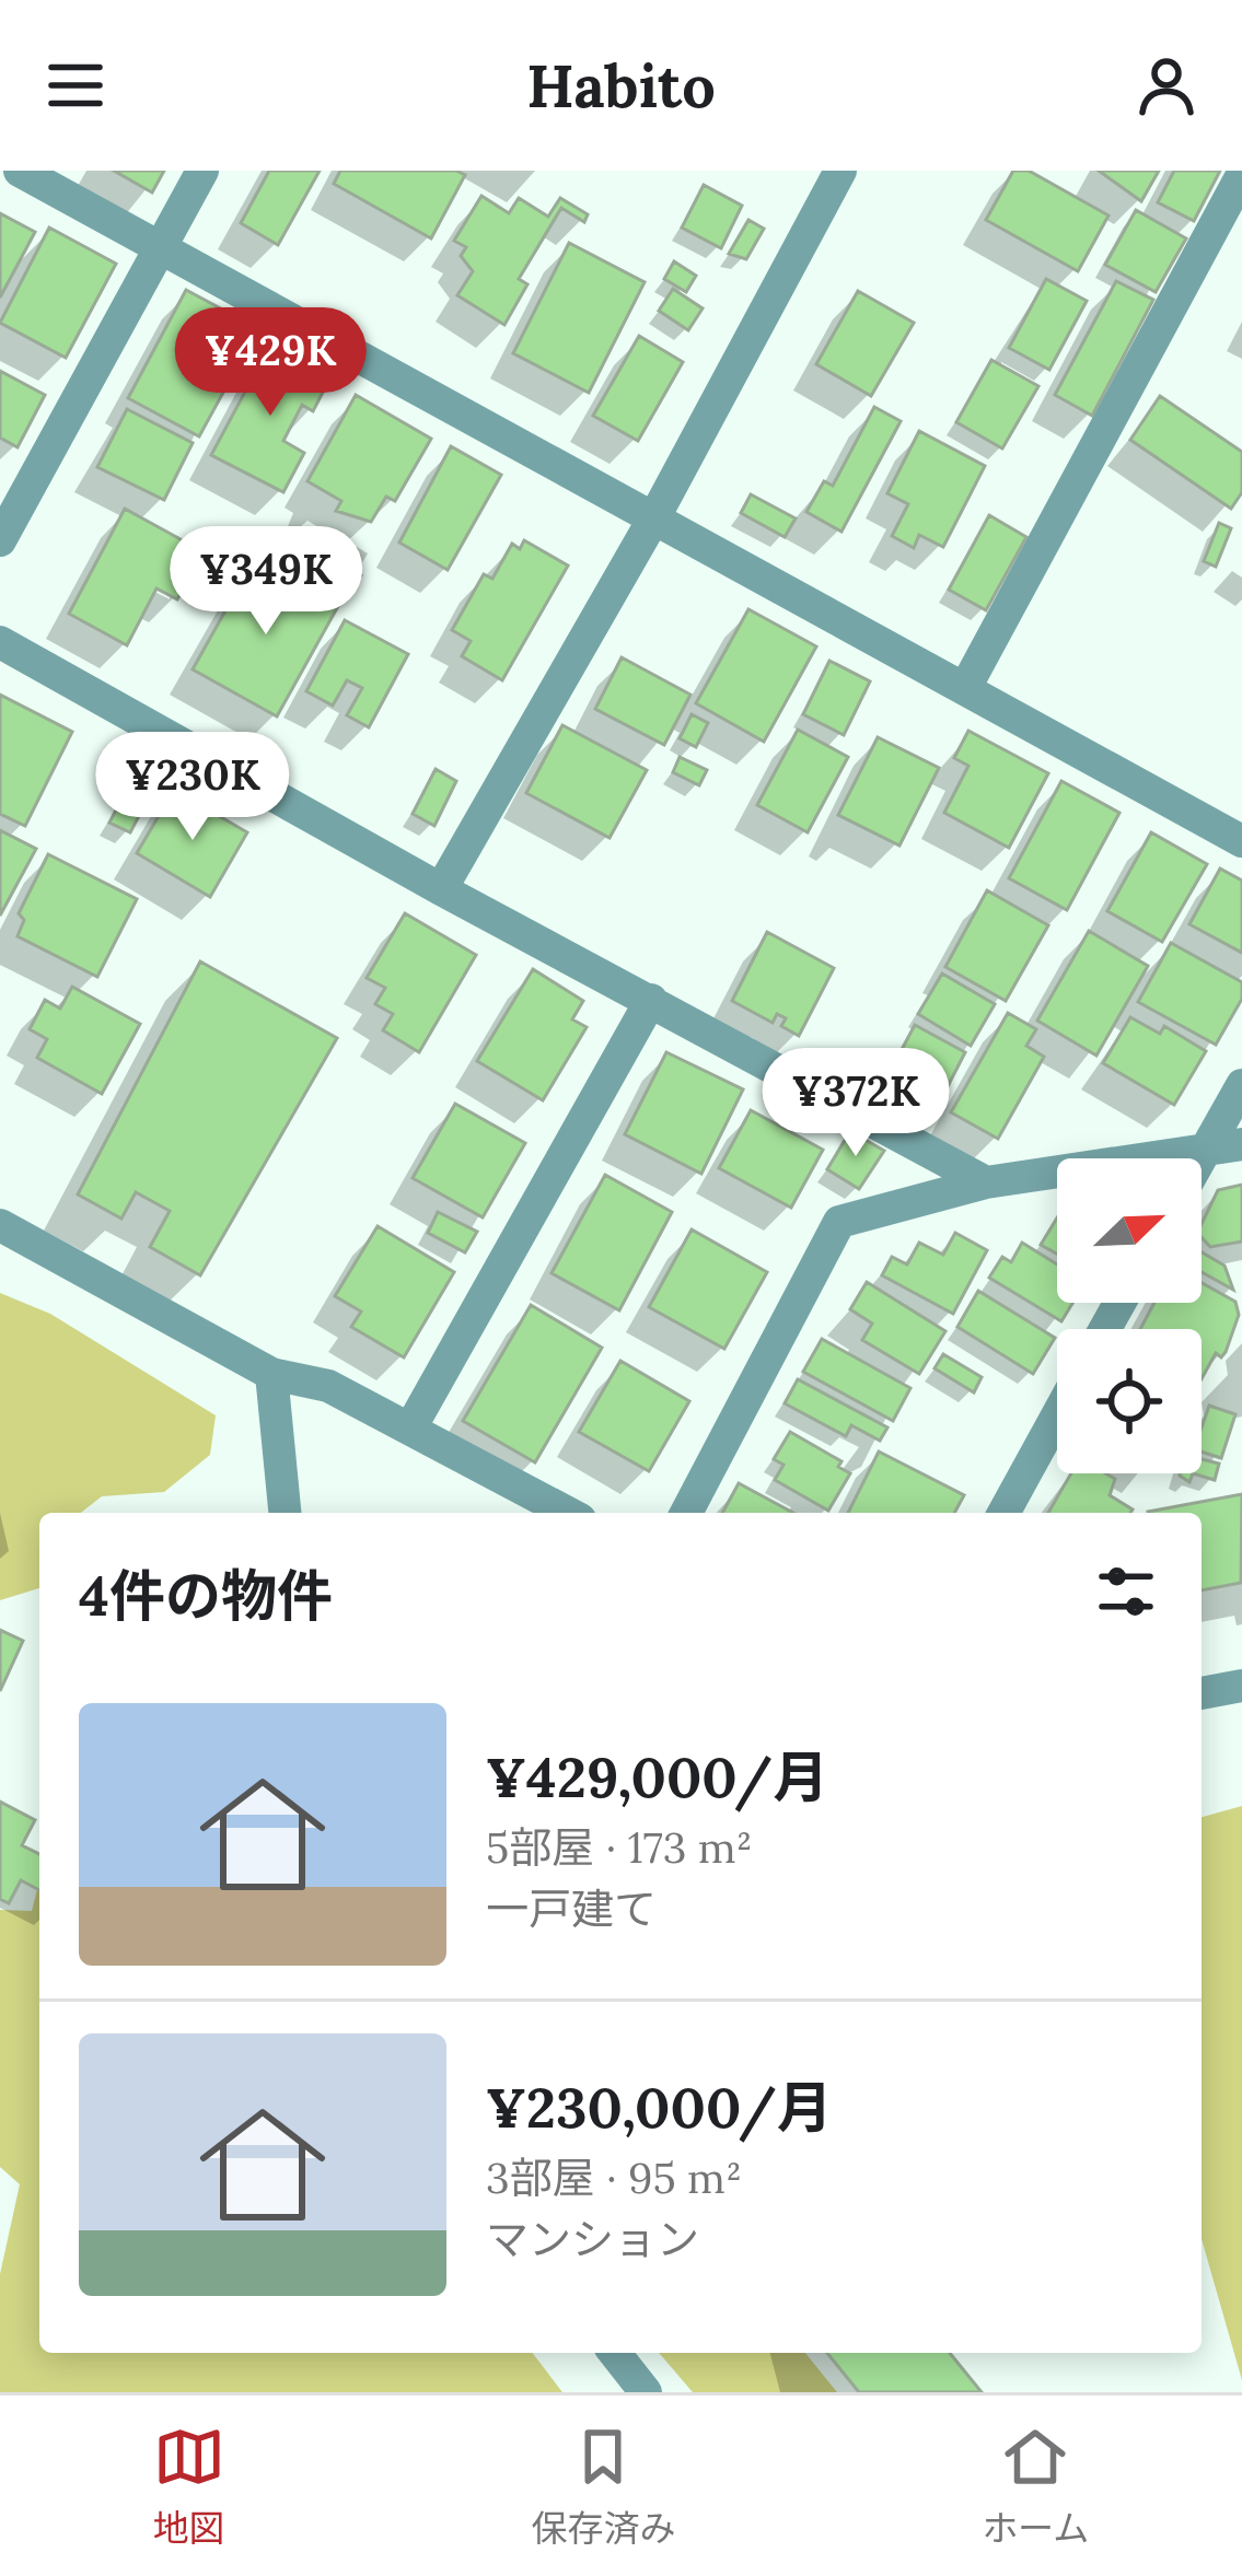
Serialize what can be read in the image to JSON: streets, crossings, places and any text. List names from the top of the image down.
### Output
{
  "north": "top right",
  "page": {
    "header": "Habito",
    "price": [
      "¥429K",
      "¥349K",
      "¥230K",
      "¥372K"
    ],
    "heading": "4件の物件",
    "list": [
      {
        "name": "¥429,000/月",
        "note": "5部屋 · 173 m² · 一戸建て"
      },
      {
        "name": "¥230,000/月",
        "note": "3部屋 · 95 m² · マンション"
      }
    ],
    "tabs": ["地図", "保存済み", "ホーム"]
  }
}
